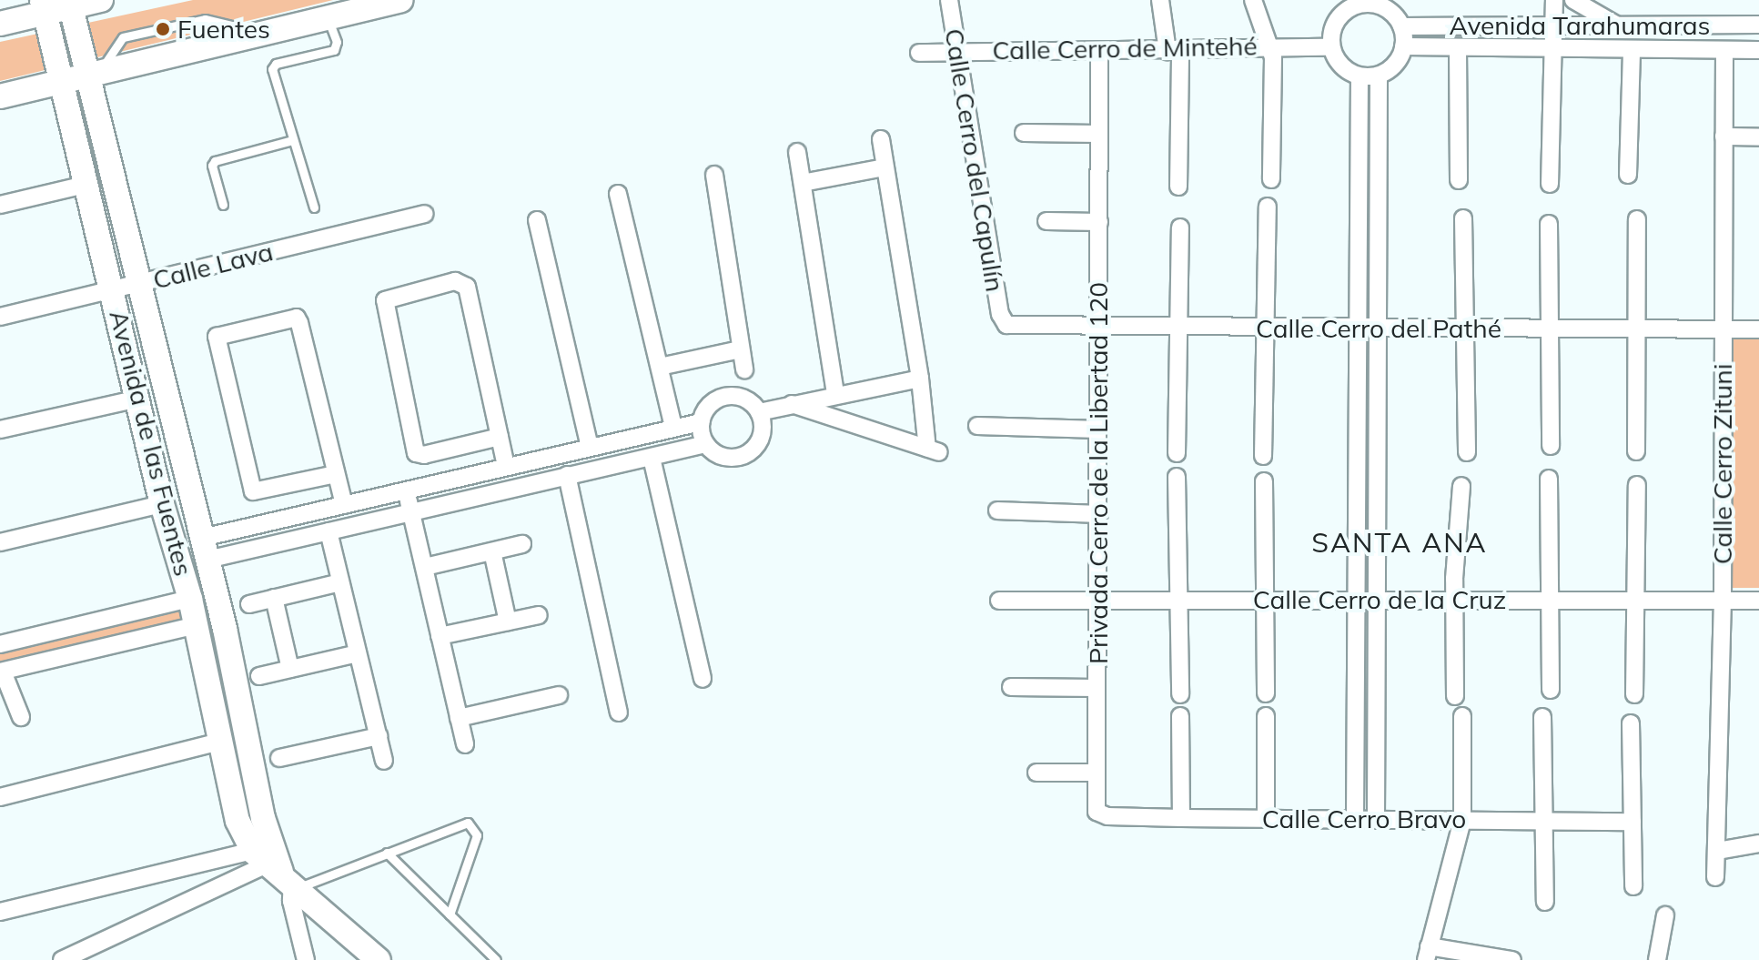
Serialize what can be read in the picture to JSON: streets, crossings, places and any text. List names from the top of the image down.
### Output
{
  "streets": {
    "main road": ["Avenida de las Fuentes"],
    "street": [
      "Avenida Tarahumaras",
      "Calle Cerro de Mintehé",
      "Calle Cerro del Capulín",
      "Calle Lava",
      "Calle Cerro del Pathé",
      "Calle Cerro Zituni",
      "Privada Cerro de la Libertad 120",
      "Calle Cerro de la Cruz",
      "Calle Cerro Bravo"
    ]
  },
  "crossings": [
    ["Avenida Tarahumaras", "Calle Cerro de Mintehé"],
    ["Calle Cerro de Mintehé", "Calle Cerro del Capulín"],
    ["Calle Cerro de Mintehé", "Privada Cerro de la Libertad 120"],
    ["Calle Cerro del Capulín", "Calle Cerro del Pathé"],
    ["Calle Lava", "Avenida de las Fuentes"],
    ["Calle Cerro del Pathé", "Calle Cerro Zituni"],
    ["Calle Cerro del Pathé", "Privada Cerro de la Libertad 120"],
    ["Calle Cerro Zituni", "Calle Cerro de la Cruz"],
    ["Privada Cerro de la Libertad 120", "Calle Cerro de la Cruz"],
    ["Privada Cerro de la Libertad 120", "Calle Cerro Bravo"]
  ],
  "districts": ["SANTA ANA"],
  "places": ["Fuentes"]
}
